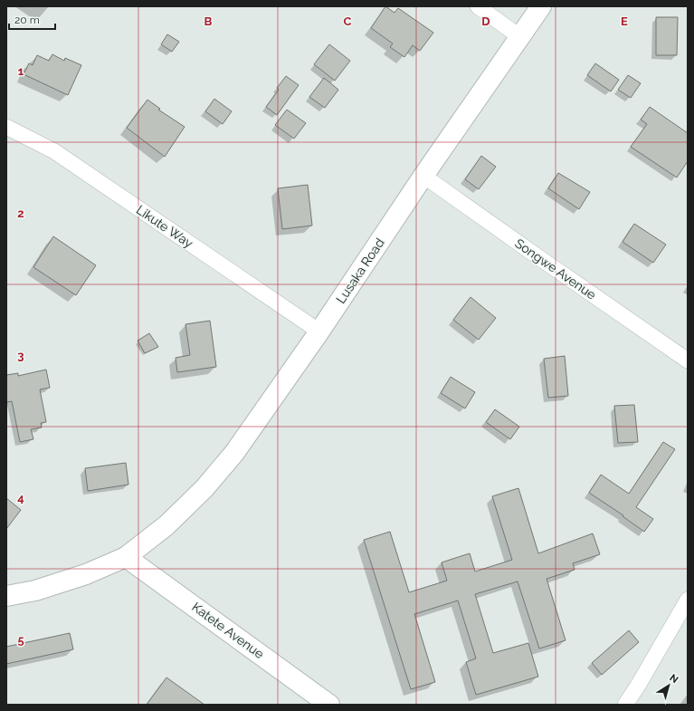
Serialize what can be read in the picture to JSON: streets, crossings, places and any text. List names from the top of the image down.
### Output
{
  "streets": {
    "main road": ["Lusaka Road", "Katete Avenue"],
    "street": ["Likute Way", "Songwe Avenue"]
  },
  "crossings": [
    ["Likute Way", "Lusaka Road"],
    ["Songwe Avenue", "Lusaka Road"],
    ["Lusaka Road", "Katete Avenue"]
  ],
  "scale_bar": "20 m",
  "north": "top right",
  "grid": {
    "columns": [
      "B",
      "C",
      "D",
      "E"
    ],
    "rows": [
      "1",
      "2",
      "3",
      "4",
      "5"
    ]
  }
}
